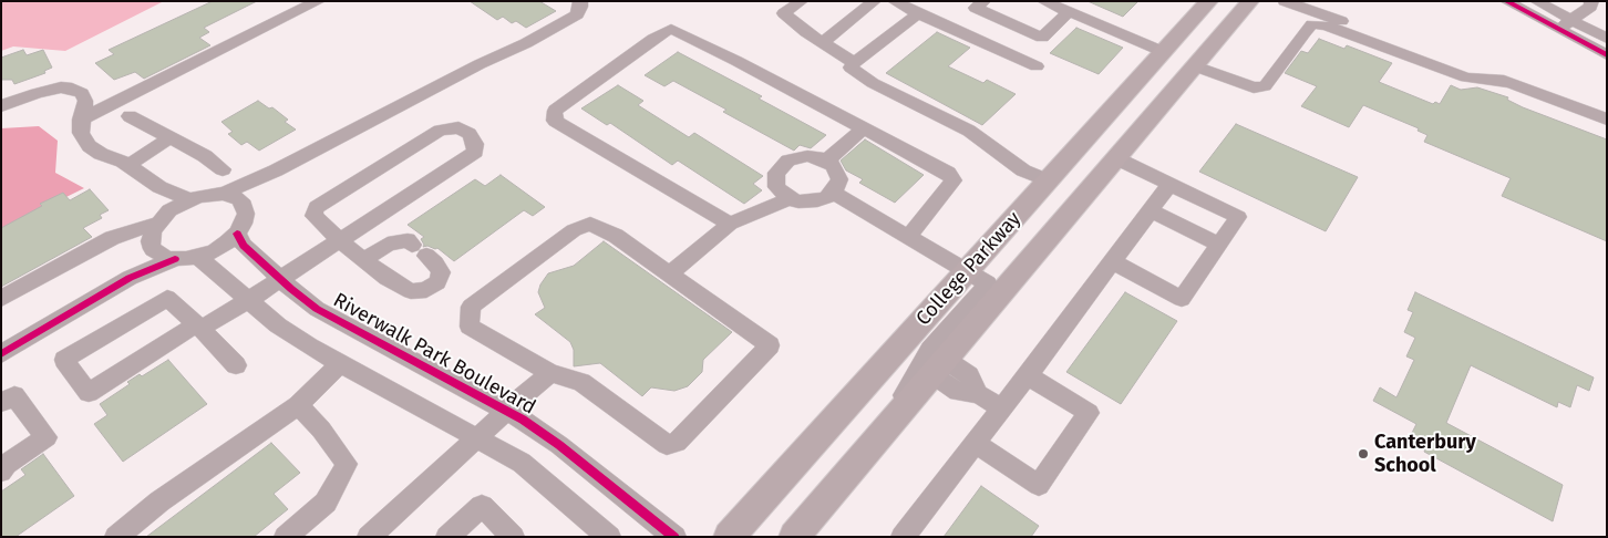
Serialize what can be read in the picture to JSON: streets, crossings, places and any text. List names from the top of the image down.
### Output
{
  "streets": {
    "main road": ["College Parkway"],
    "street": ["Riverwalk Park Boulevard"]
  },
  "places": ["Canterbury School"]
}
